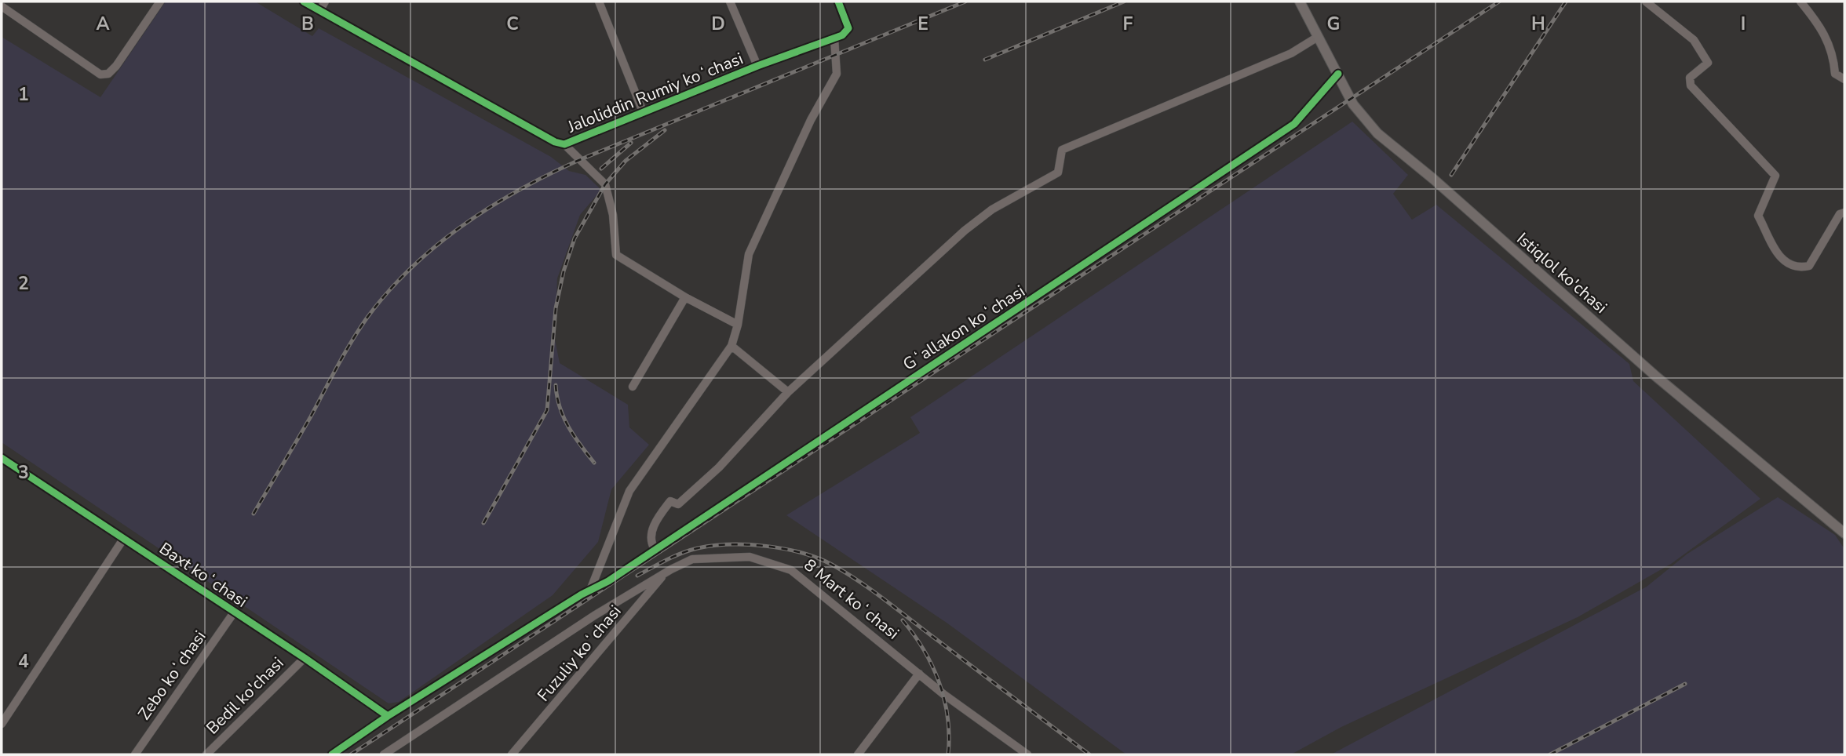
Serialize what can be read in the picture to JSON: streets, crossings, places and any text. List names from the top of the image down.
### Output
{
  "streets": {
    "main road": ["Istiqlol ko'chasi"],
    "street": [
      "Jaloliddin Rumiy koʻchasi",
      "Gʻallakon koʻchasi",
      "Baxt koʻchasi",
      "8 Mart koʻchasi",
      "Fuzuliy koʻchasi",
      "Zebo koʻchasi",
      "Bedil ko'chasi"
    ]
  },
  "crossings": [
    ["Istiqlol ko'chasi", "Gʻallakon koʻchasi"],
    ["Gʻallakon koʻchasi", "Baxt koʻchasi"],
    ["Baxt koʻchasi", "Zebo koʻchasi"],
    ["Baxt koʻchasi", "Bedil ko'chasi"],
    ["8 Mart koʻchasi", "Fuzuliy koʻchasi"]
  ],
  "grid": {
    "columns": [
      "A",
      "B",
      "C",
      "D",
      "E",
      "F",
      "G",
      "H",
      "I"
    ],
    "rows": [
      "1",
      "2",
      "3",
      "4"
    ]
  }
}
